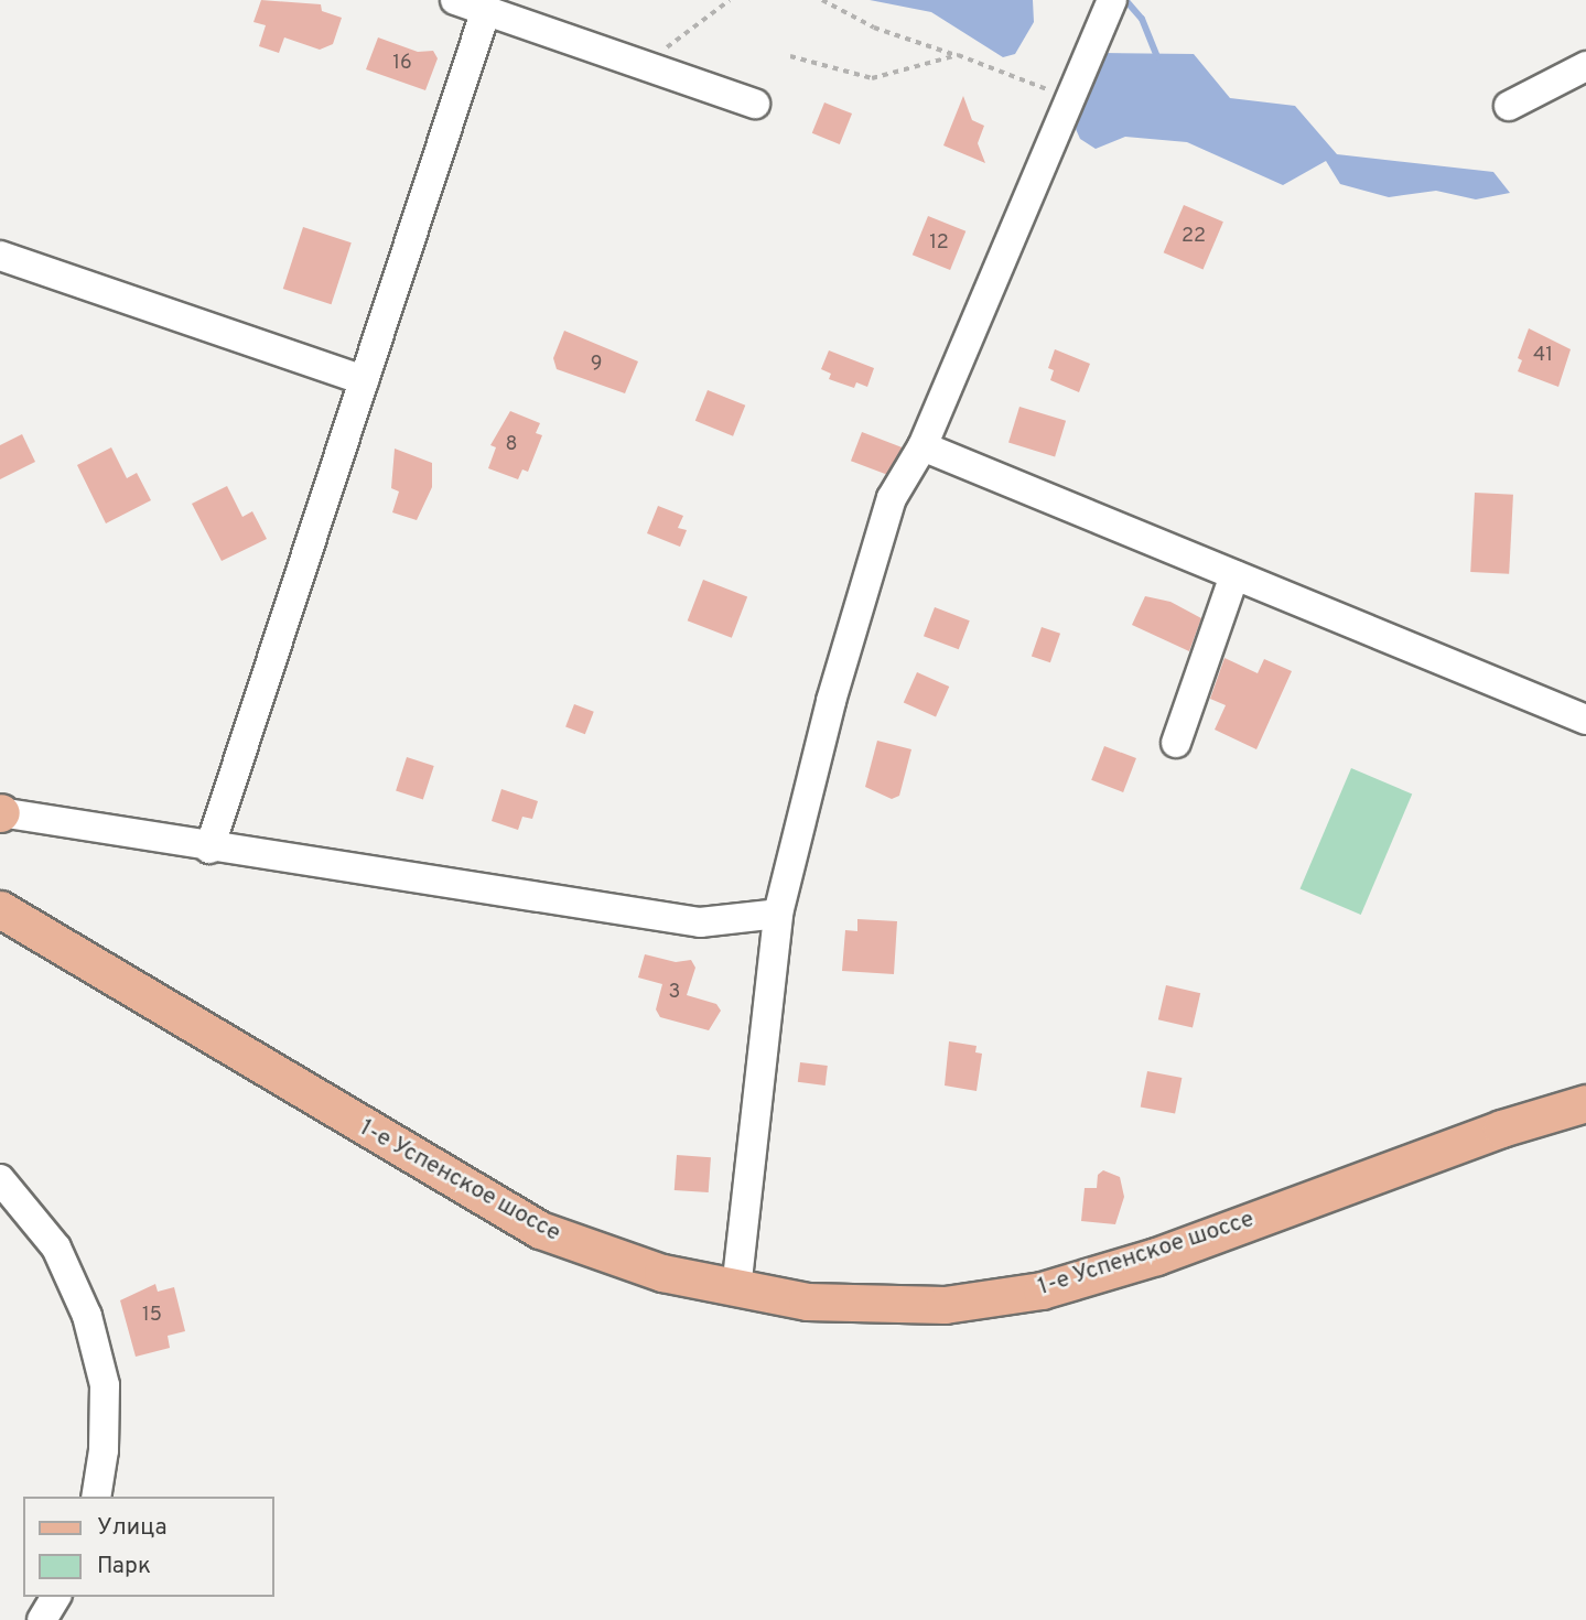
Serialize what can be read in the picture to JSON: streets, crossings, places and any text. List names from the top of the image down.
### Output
{
  "streets": {
    "main road": ["1-е Успенское шоссе"]
  },
  "house_numbers": [
    "16",
    "22",
    "12",
    "41",
    "9",
    "8",
    "3",
    "15"
  ],
  "legend": ["Улица", "Парк"]
}
